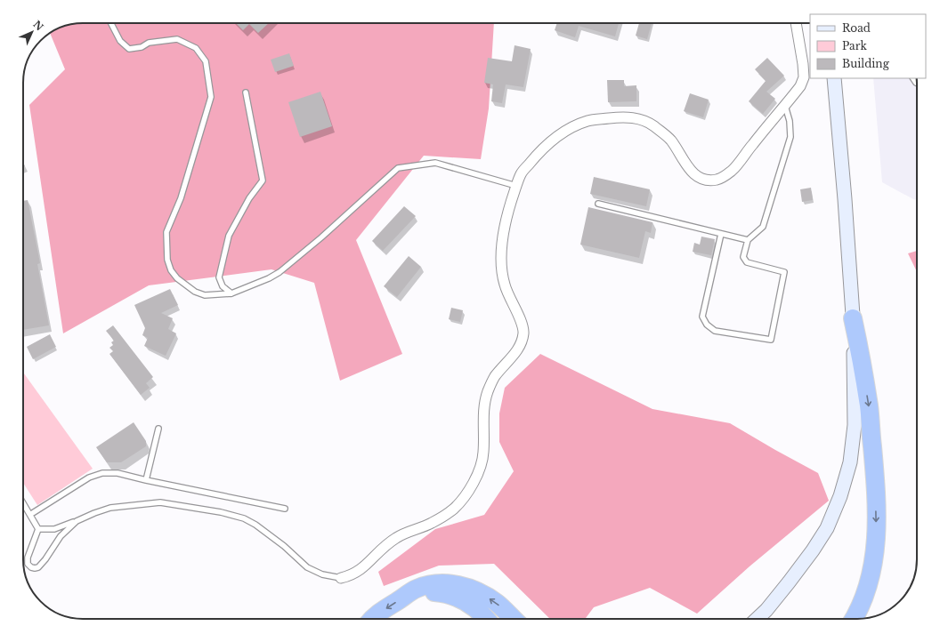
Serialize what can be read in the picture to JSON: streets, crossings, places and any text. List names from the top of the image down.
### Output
{
  "legend": ["Road", "Park", "Building"],
  "north": "top right"
}
